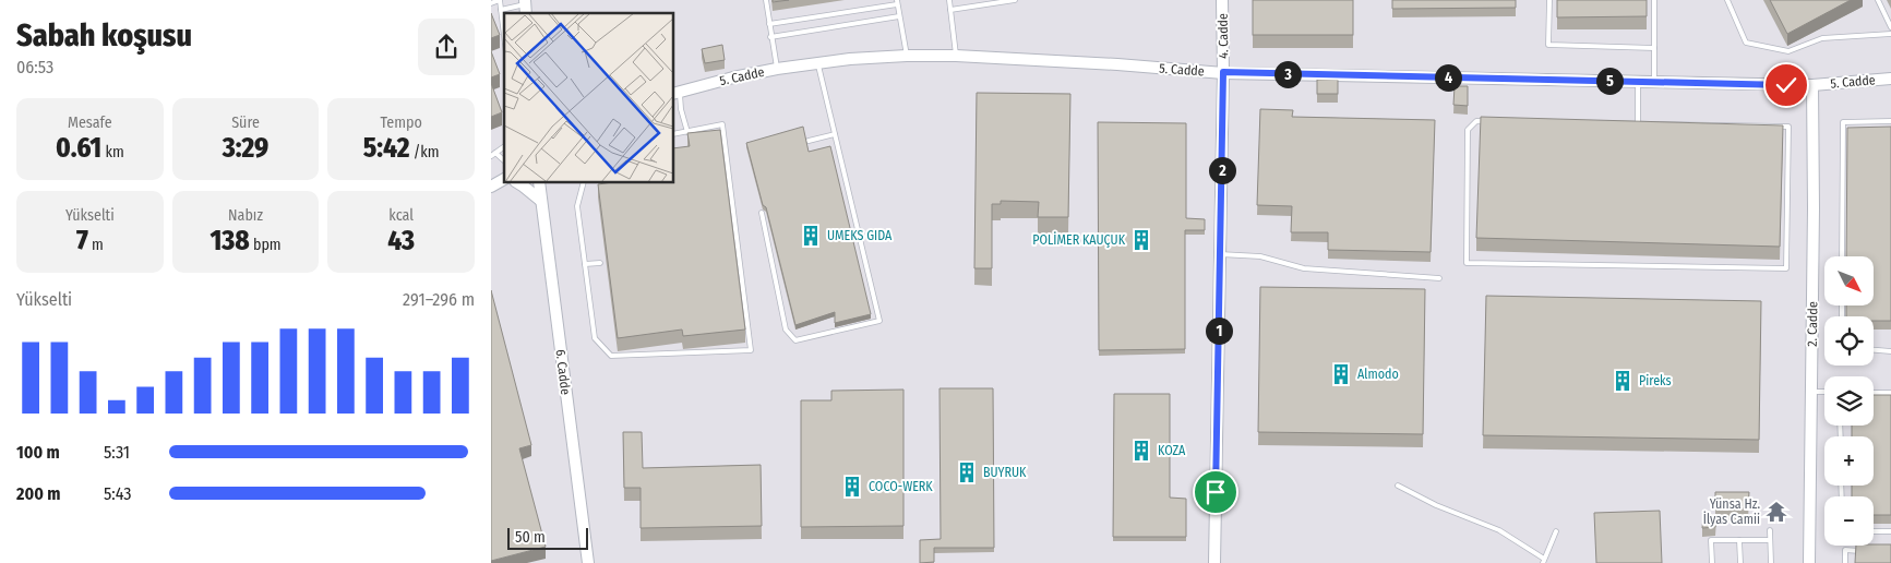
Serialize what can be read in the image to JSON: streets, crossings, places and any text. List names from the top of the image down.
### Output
{
  "streets": {
    "street": [
      "4. Cadde",
      "5. Cadde",
      "2. Cadde",
      "6. Cadde"
    ]
  },
  "crossings": [
    ["4. Cadde", "5. Cadde"],
    ["5. Cadde", "2. Cadde"]
  ],
  "places": {
    "building": [
      "UMEKS GIDA",
      "POLİMER KAUÇUK",
      "Almodo",
      "Pireks",
      "KOZA",
      "BUYRUK",
      "COCO-WERK"
    ],
    "temple": ["Yünsa Hz. İlyas Camii"]
  },
  "scale_bar": "50 m",
  "north": "bottom right",
  "page": {
    "heading": ["Sabah koşusu", "06:53"],
    "pins": [
      "3",
      "4",
      "5",
      "2",
      "1"
    ],
    "stats": [
      ["Mesafe", "0.61 km"],
      ["Süre", "3:29"],
      ["Tempo", "5:42 /km"],
      ["Yükselti", "7 m"],
      ["Nabız", "138 bpm"],
      ["kcal", "43"]
    ],
    "map_buttons": ["+", "−"],
    "chart": ["Yükselti", "291–296 m"],
    "list": [
      {
        "name": "100 m",
        "note": "5:31"
      },
      {
        "name": "200 m",
        "note": "5:43"
      }
    ],
    "scale": "50 m"
  }
}
